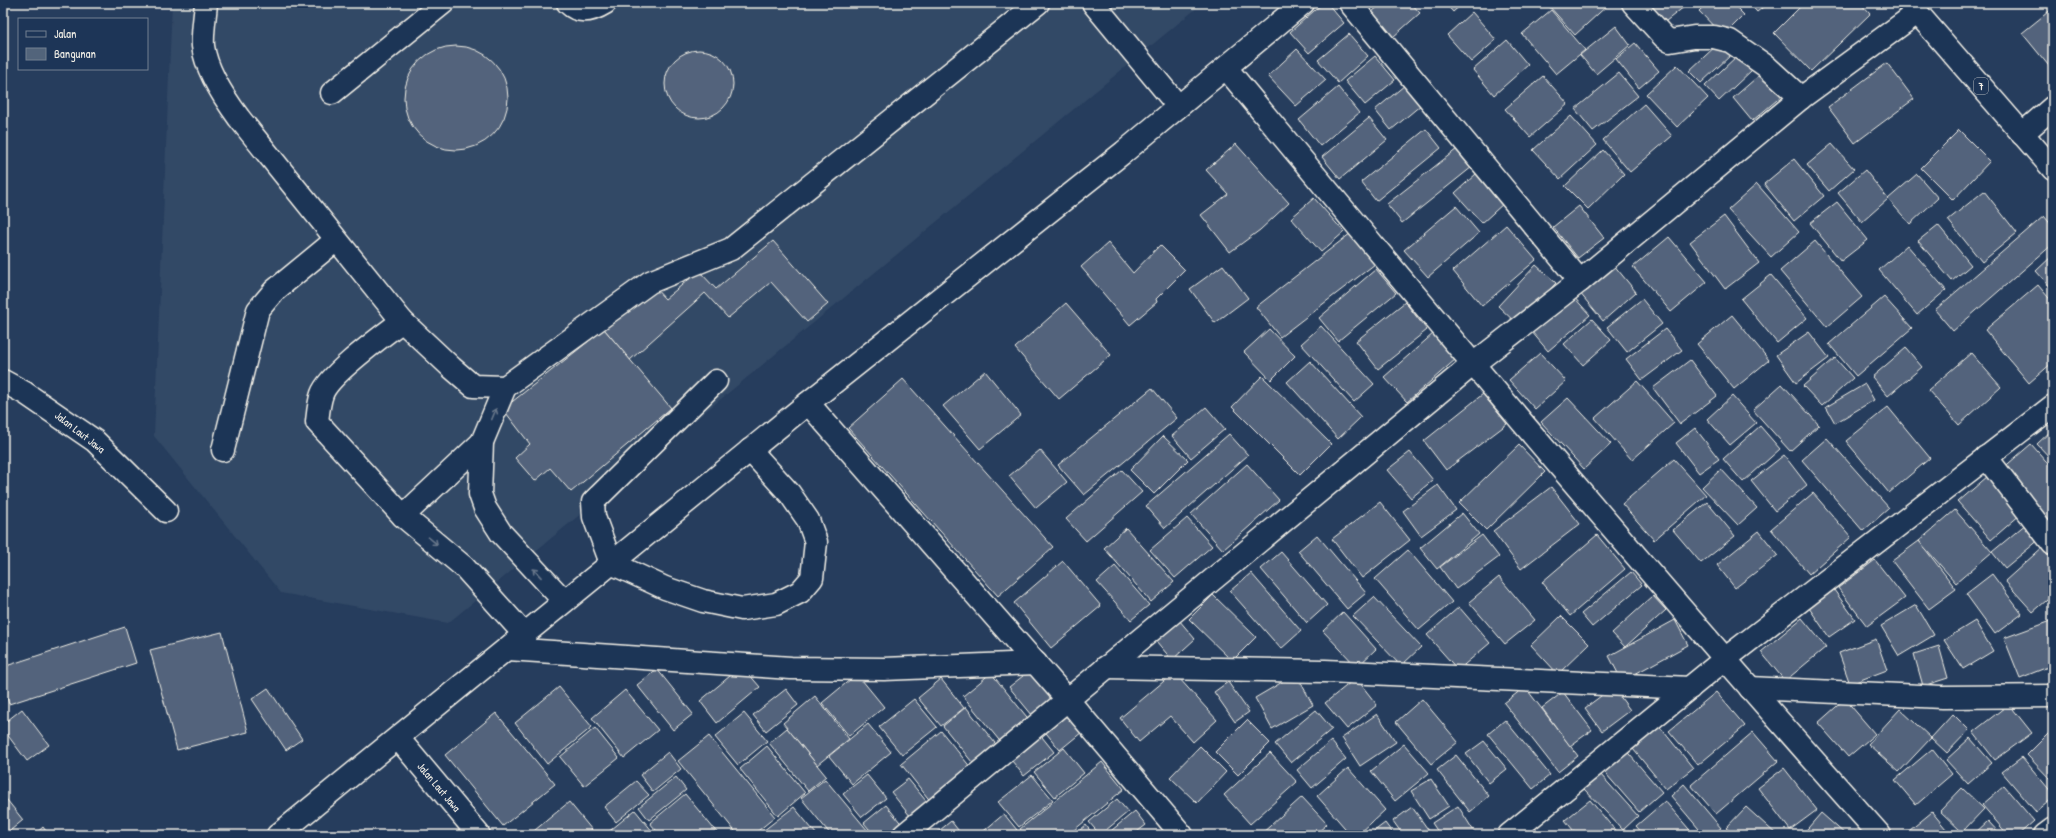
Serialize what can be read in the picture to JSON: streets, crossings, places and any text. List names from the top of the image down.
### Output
{
  "streets": {
    "main road": ["7", "Jalan Laut Jawa"]
  },
  "legend": ["Jalan", "Bangunan"]
}
